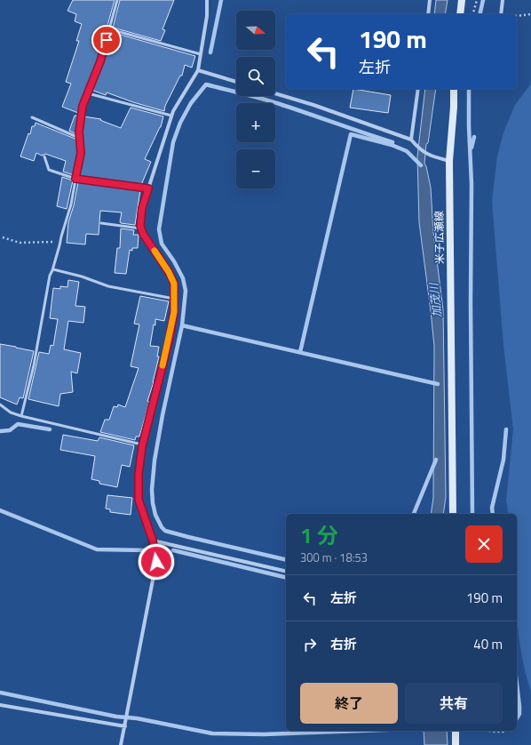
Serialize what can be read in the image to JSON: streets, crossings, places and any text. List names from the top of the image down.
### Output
{
  "streets": {
    "main road": ["米子広瀬線"]
  },
  "water": ["加茂川"],
  "north": "right",
  "page": {
    "map_buttons": ["+", "−"],
    "turn": ["190 m", "左折"],
    "heading": ["1 分", "300 m · 18:53"],
    "list": [
      {
        "name": "左折",
        "value": "190 m"
      },
      {
        "name": "右折",
        "value": "40 m"
      }
    ],
    "buttons": ["終了", "共有"]
  }
}
